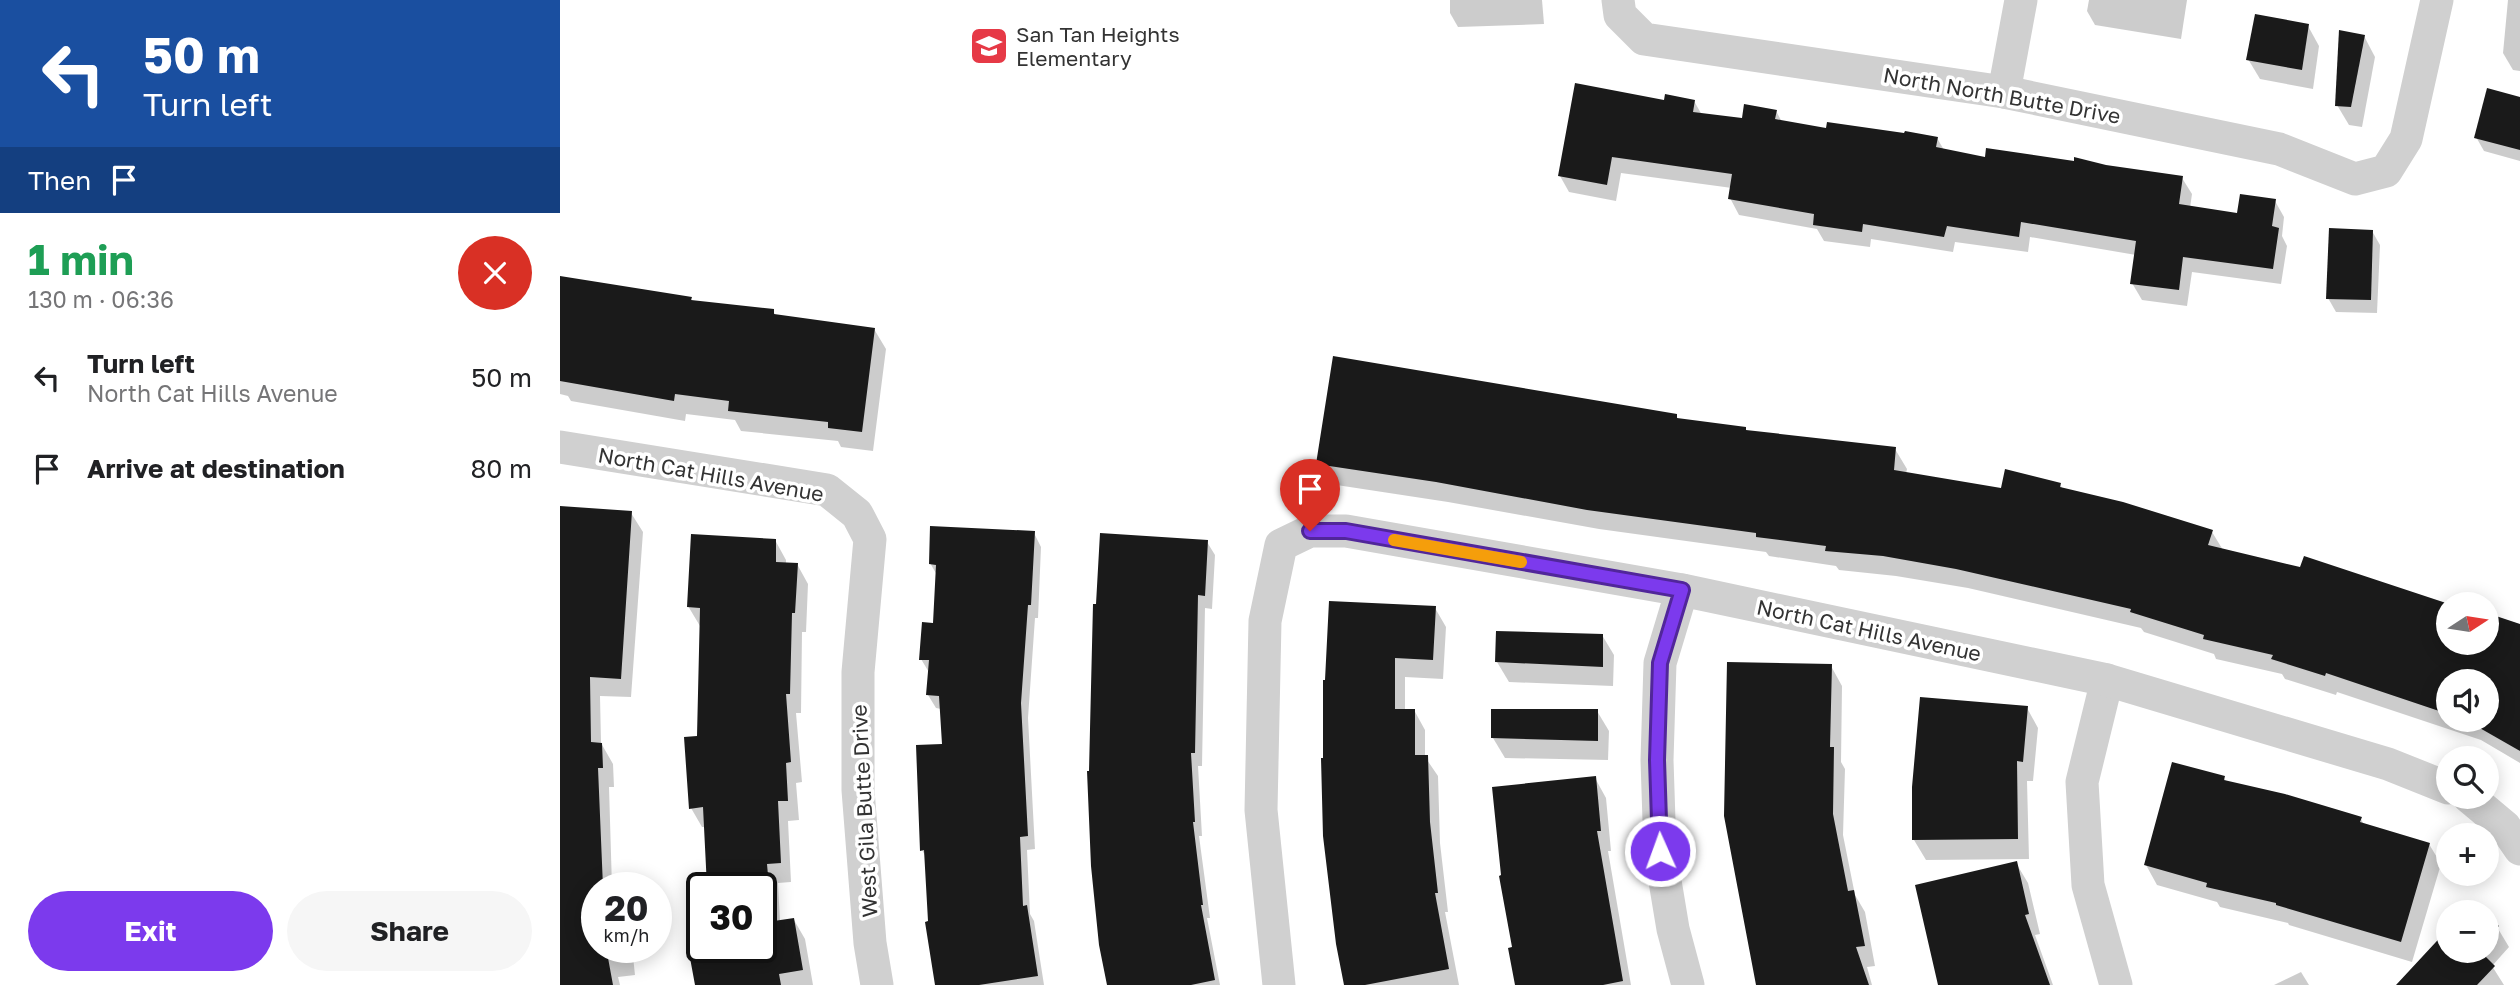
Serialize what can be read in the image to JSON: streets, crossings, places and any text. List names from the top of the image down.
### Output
{
  "streets": {
    "street": ["North North Butte Drive", "North Cat Hills Avenue", "West Gila Butte Drive"]
  },
  "crossings": [
    ["North Cat Hills Avenue", "West Gila Butte Drive"]
  ],
  "places": {
    "school or university": ["San Tan Heights Elementary"]
  },
  "north": "right",
  "page": {
    "turn": ["50 m", "Turn left"],
    "then": "Then",
    "heading": ["1 min", "130 m · 06:36"],
    "list": [
      {
        "name": "Turn left",
        "note": "North Cat Hills Avenue",
        "value": "50 m"
      },
      {
        "name": "Arrive at destination",
        "value": "80 m"
      }
    ],
    "map_buttons": ["+", "−"],
    "speed": "20 km/h",
    "limit": "30",
    "buttons": ["Exit", "Share"]
  }
}
